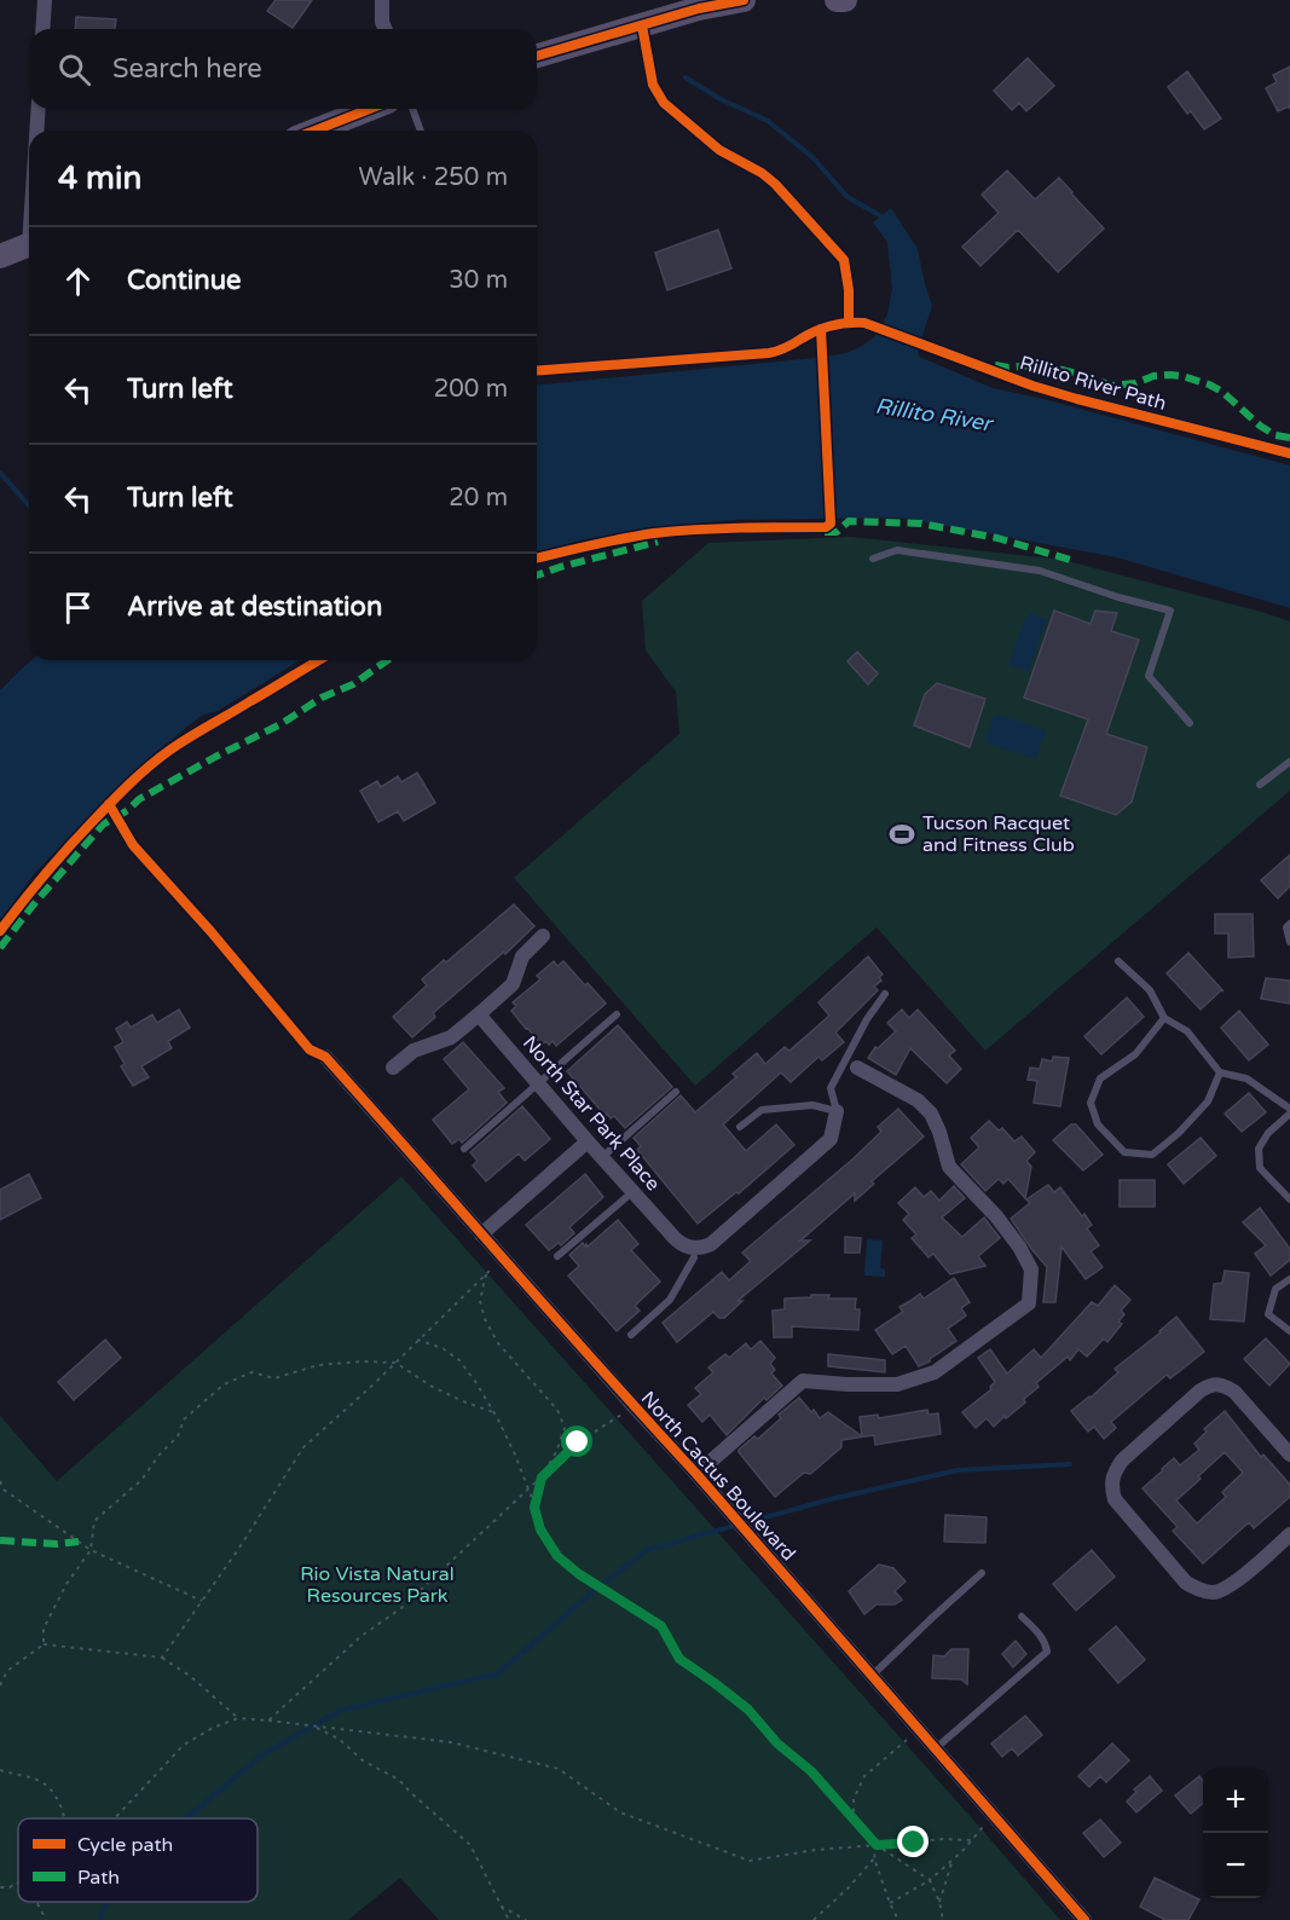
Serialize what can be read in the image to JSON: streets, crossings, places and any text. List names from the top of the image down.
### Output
{
  "streets": {
    "street": ["North Star Park Place", "North Cactus Boulevard"],
    "cycle path": ["Rillito River Path"]
  },
  "water": ["Rillito River"],
  "parks": ["Rio Vista Natural Resources Park"],
  "places": {
    "sports": ["Tucson Racquet and Fitness Club"]
  },
  "legend": ["Cycle path", "Path"],
  "page": {
    "search": "Search here",
    "heading": ["4 min", "Walk · 250 m"],
    "list": [
      ["Continue", "30 m"],
      ["Turn left", "200 m"],
      ["Turn left", "20 m"],
      "Arrive at destination"
    ],
    "map_buttons": ["+", "−"]
  }
}
